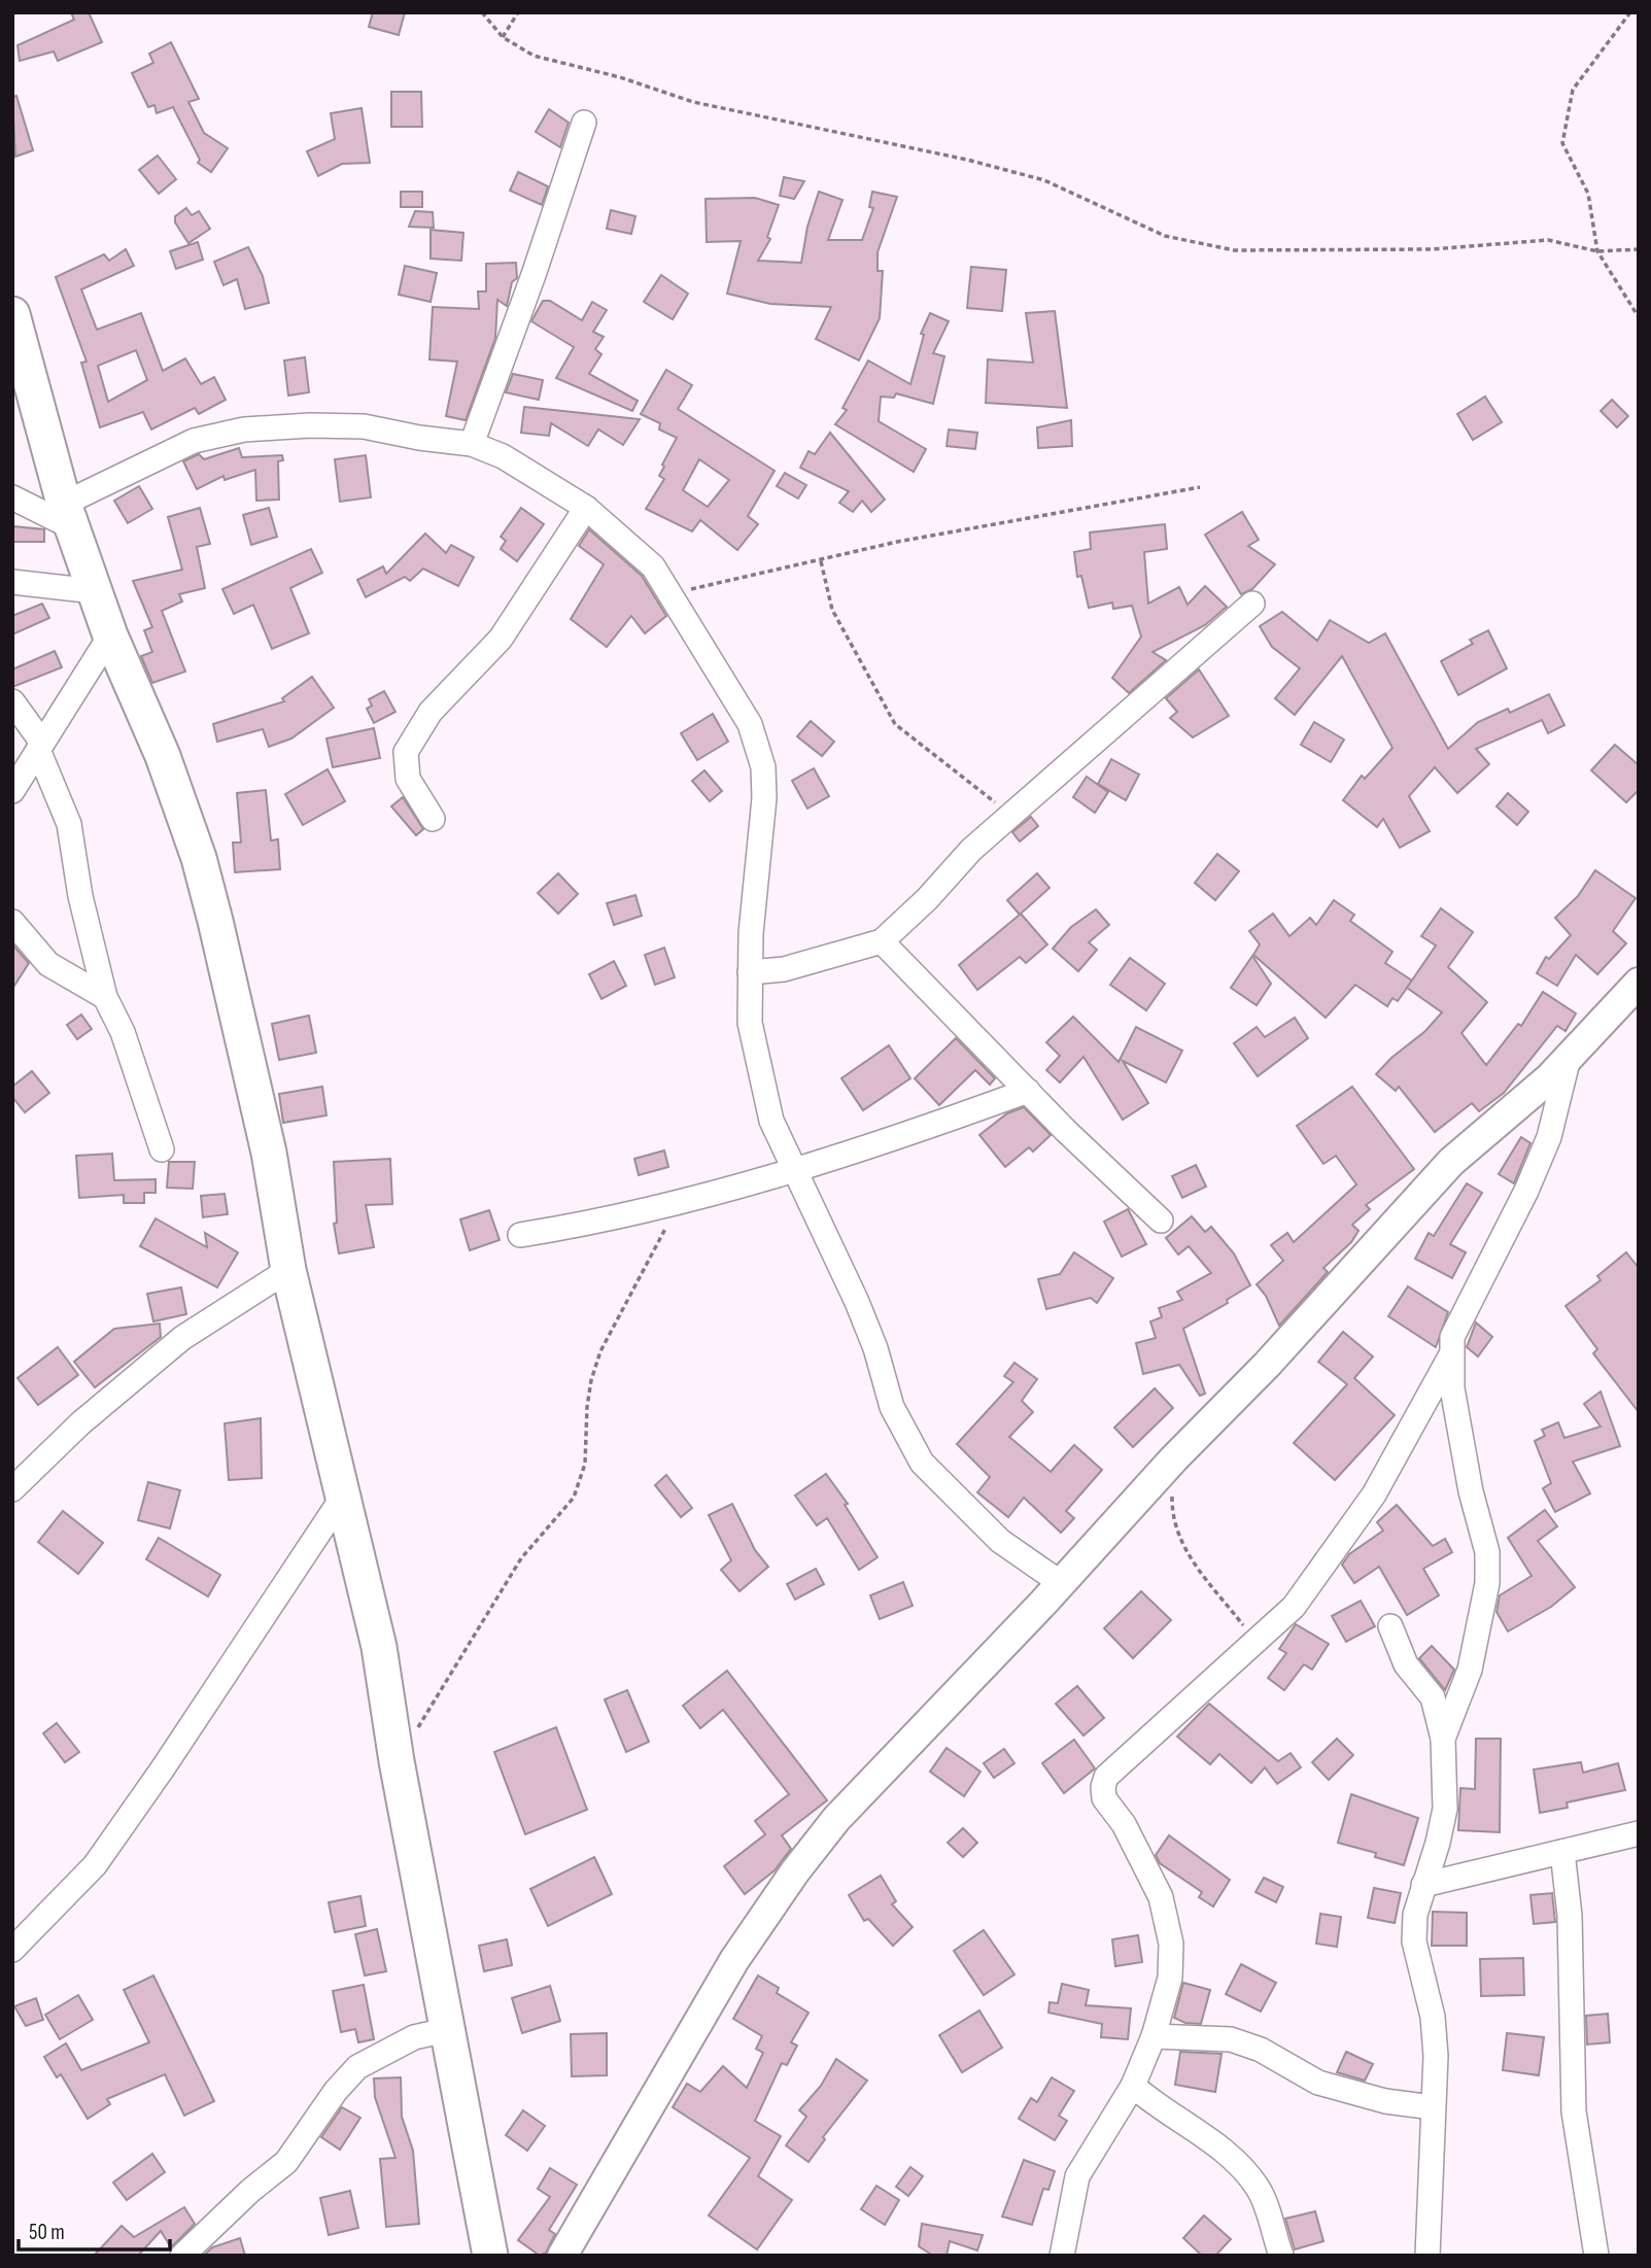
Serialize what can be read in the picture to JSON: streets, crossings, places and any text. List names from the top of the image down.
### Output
{
  "scale_bar": "50 m"
}
